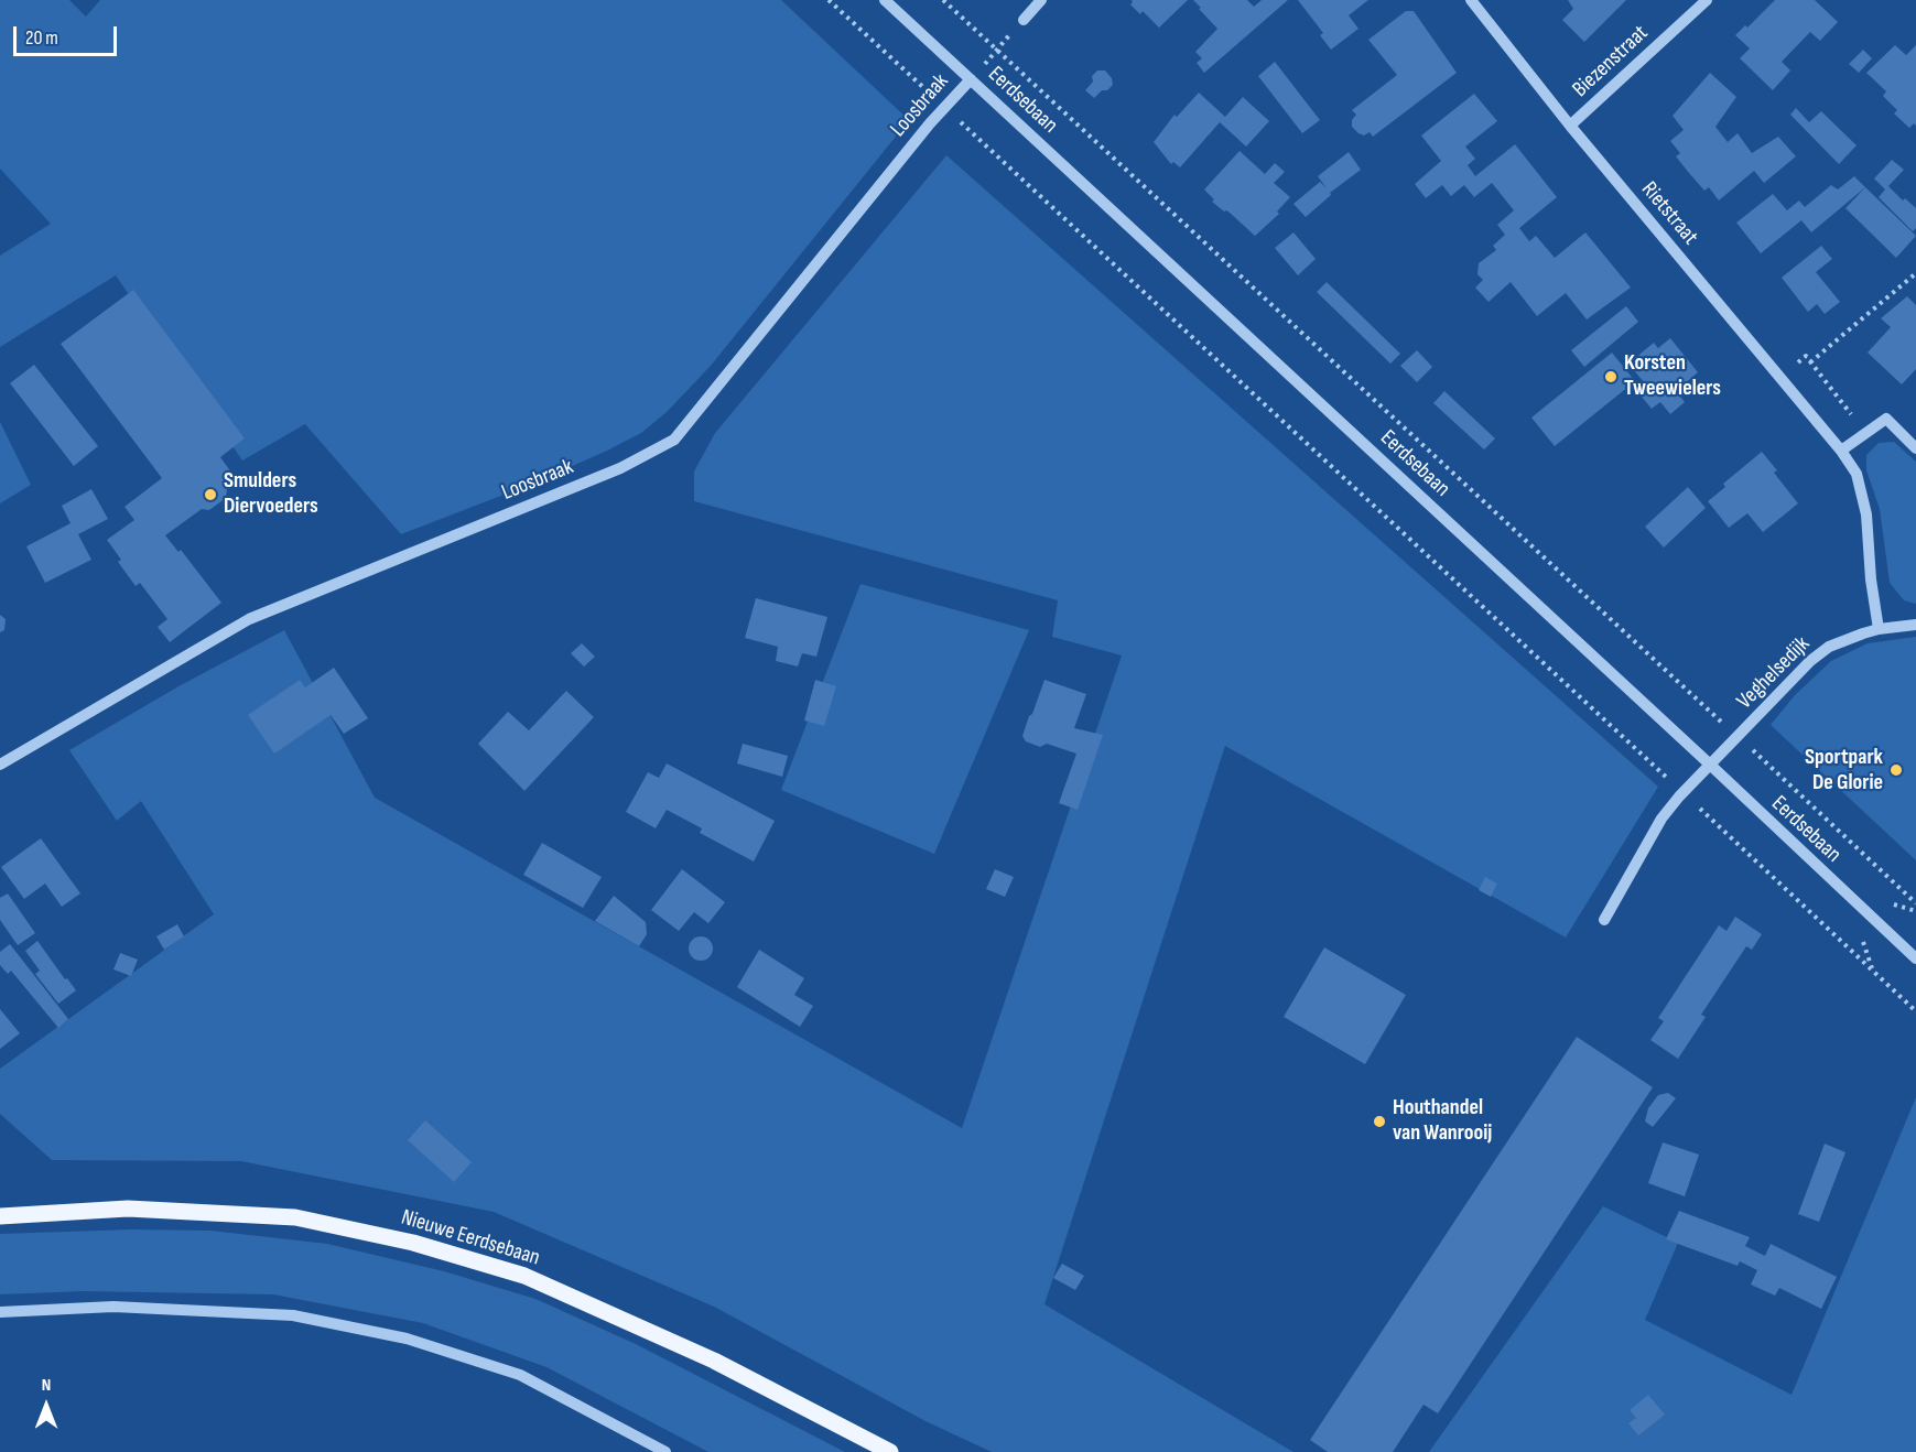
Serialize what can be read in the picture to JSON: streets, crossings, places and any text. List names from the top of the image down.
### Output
{
  "streets": {
    "main road": ["Nieuwe Eerdsebaan"],
    "street": [
      "Biezenstraat",
      "Eerdsebaan",
      "Loosbraak",
      "Rietstraat",
      "Veghelsedijk"
    ]
  },
  "crossings": [
    ["Biezenstraat", "Rietstraat"],
    ["Eerdsebaan", "Loosbraak"],
    ["Eerdsebaan", "Veghelsedijk"],
    ["Rietstraat", "Veghelsedijk"]
  ],
  "places": [
    "Korsten Tweewielers",
    "Smulders Diervoeders",
    "Sportpark De Glorie",
    "Houthandel van Wanrooij"
  ],
  "scale_bar": "20 m",
  "north": "top"
}
